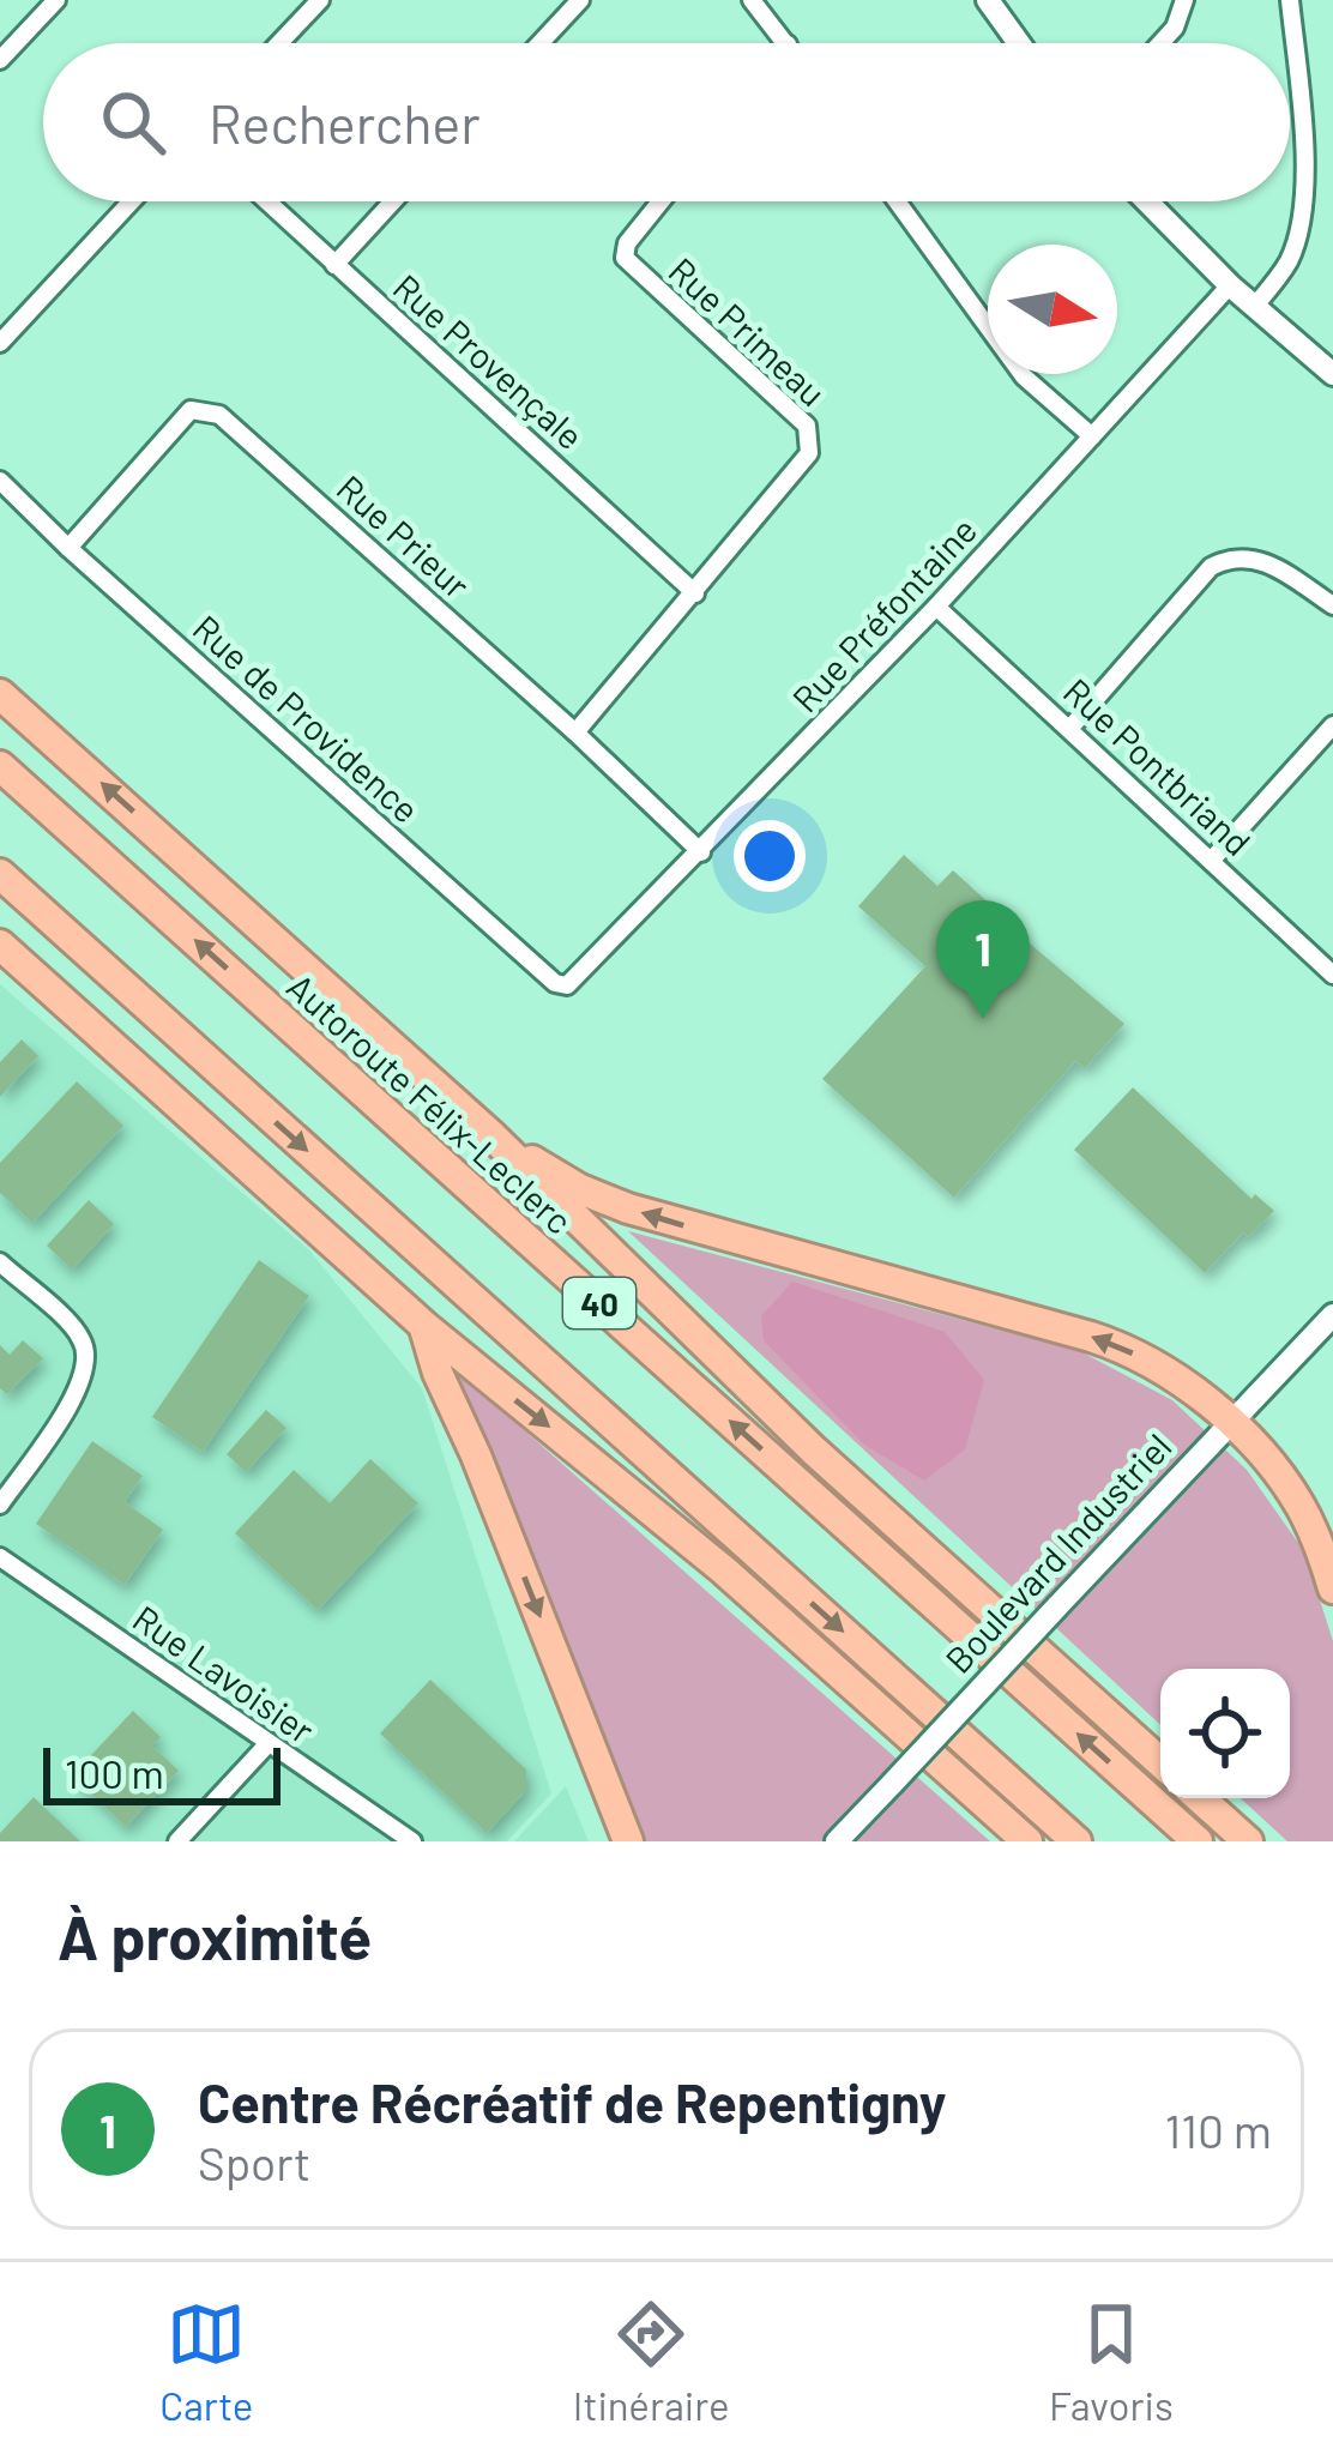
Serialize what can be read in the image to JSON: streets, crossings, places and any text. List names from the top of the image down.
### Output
{
  "streets": {
    "highway": ["Autoroute Félix-Leclerc", "40"],
    "street": [
      "Rue Primeau",
      "Rue Provençale",
      "Rue Prieur",
      "Rue Préfontaine",
      "Rue de Providence",
      "Rue Pontbriand",
      "Boulevard Industriel",
      "Rue Lavoisier"
    ]
  },
  "crossings": [
    ["Rue Primeau", "Rue Provençale"],
    ["Rue Primeau", "Rue Prieur"],
    ["Rue Prieur", "Rue Préfontaine"],
    ["Rue Prieur", "Rue de Providence"],
    ["Rue Préfontaine", "Rue de Providence"],
    ["Rue Préfontaine", "Rue Pontbriand"]
  ],
  "scale_bar": "100 m",
  "north": "right",
  "page": {
    "search": "Rechercher",
    "pins": "1",
    "scale": "100 m",
    "heading": "À proximité",
    "list": [
      {
        "mark": "1",
        "name": "Centre Récréatif de Repentigny",
        "note": "Sport",
        "value": "110 m"
      }
    ],
    "nav": ["Carte", "Itinéraire", "Favoris"]
  }
}
